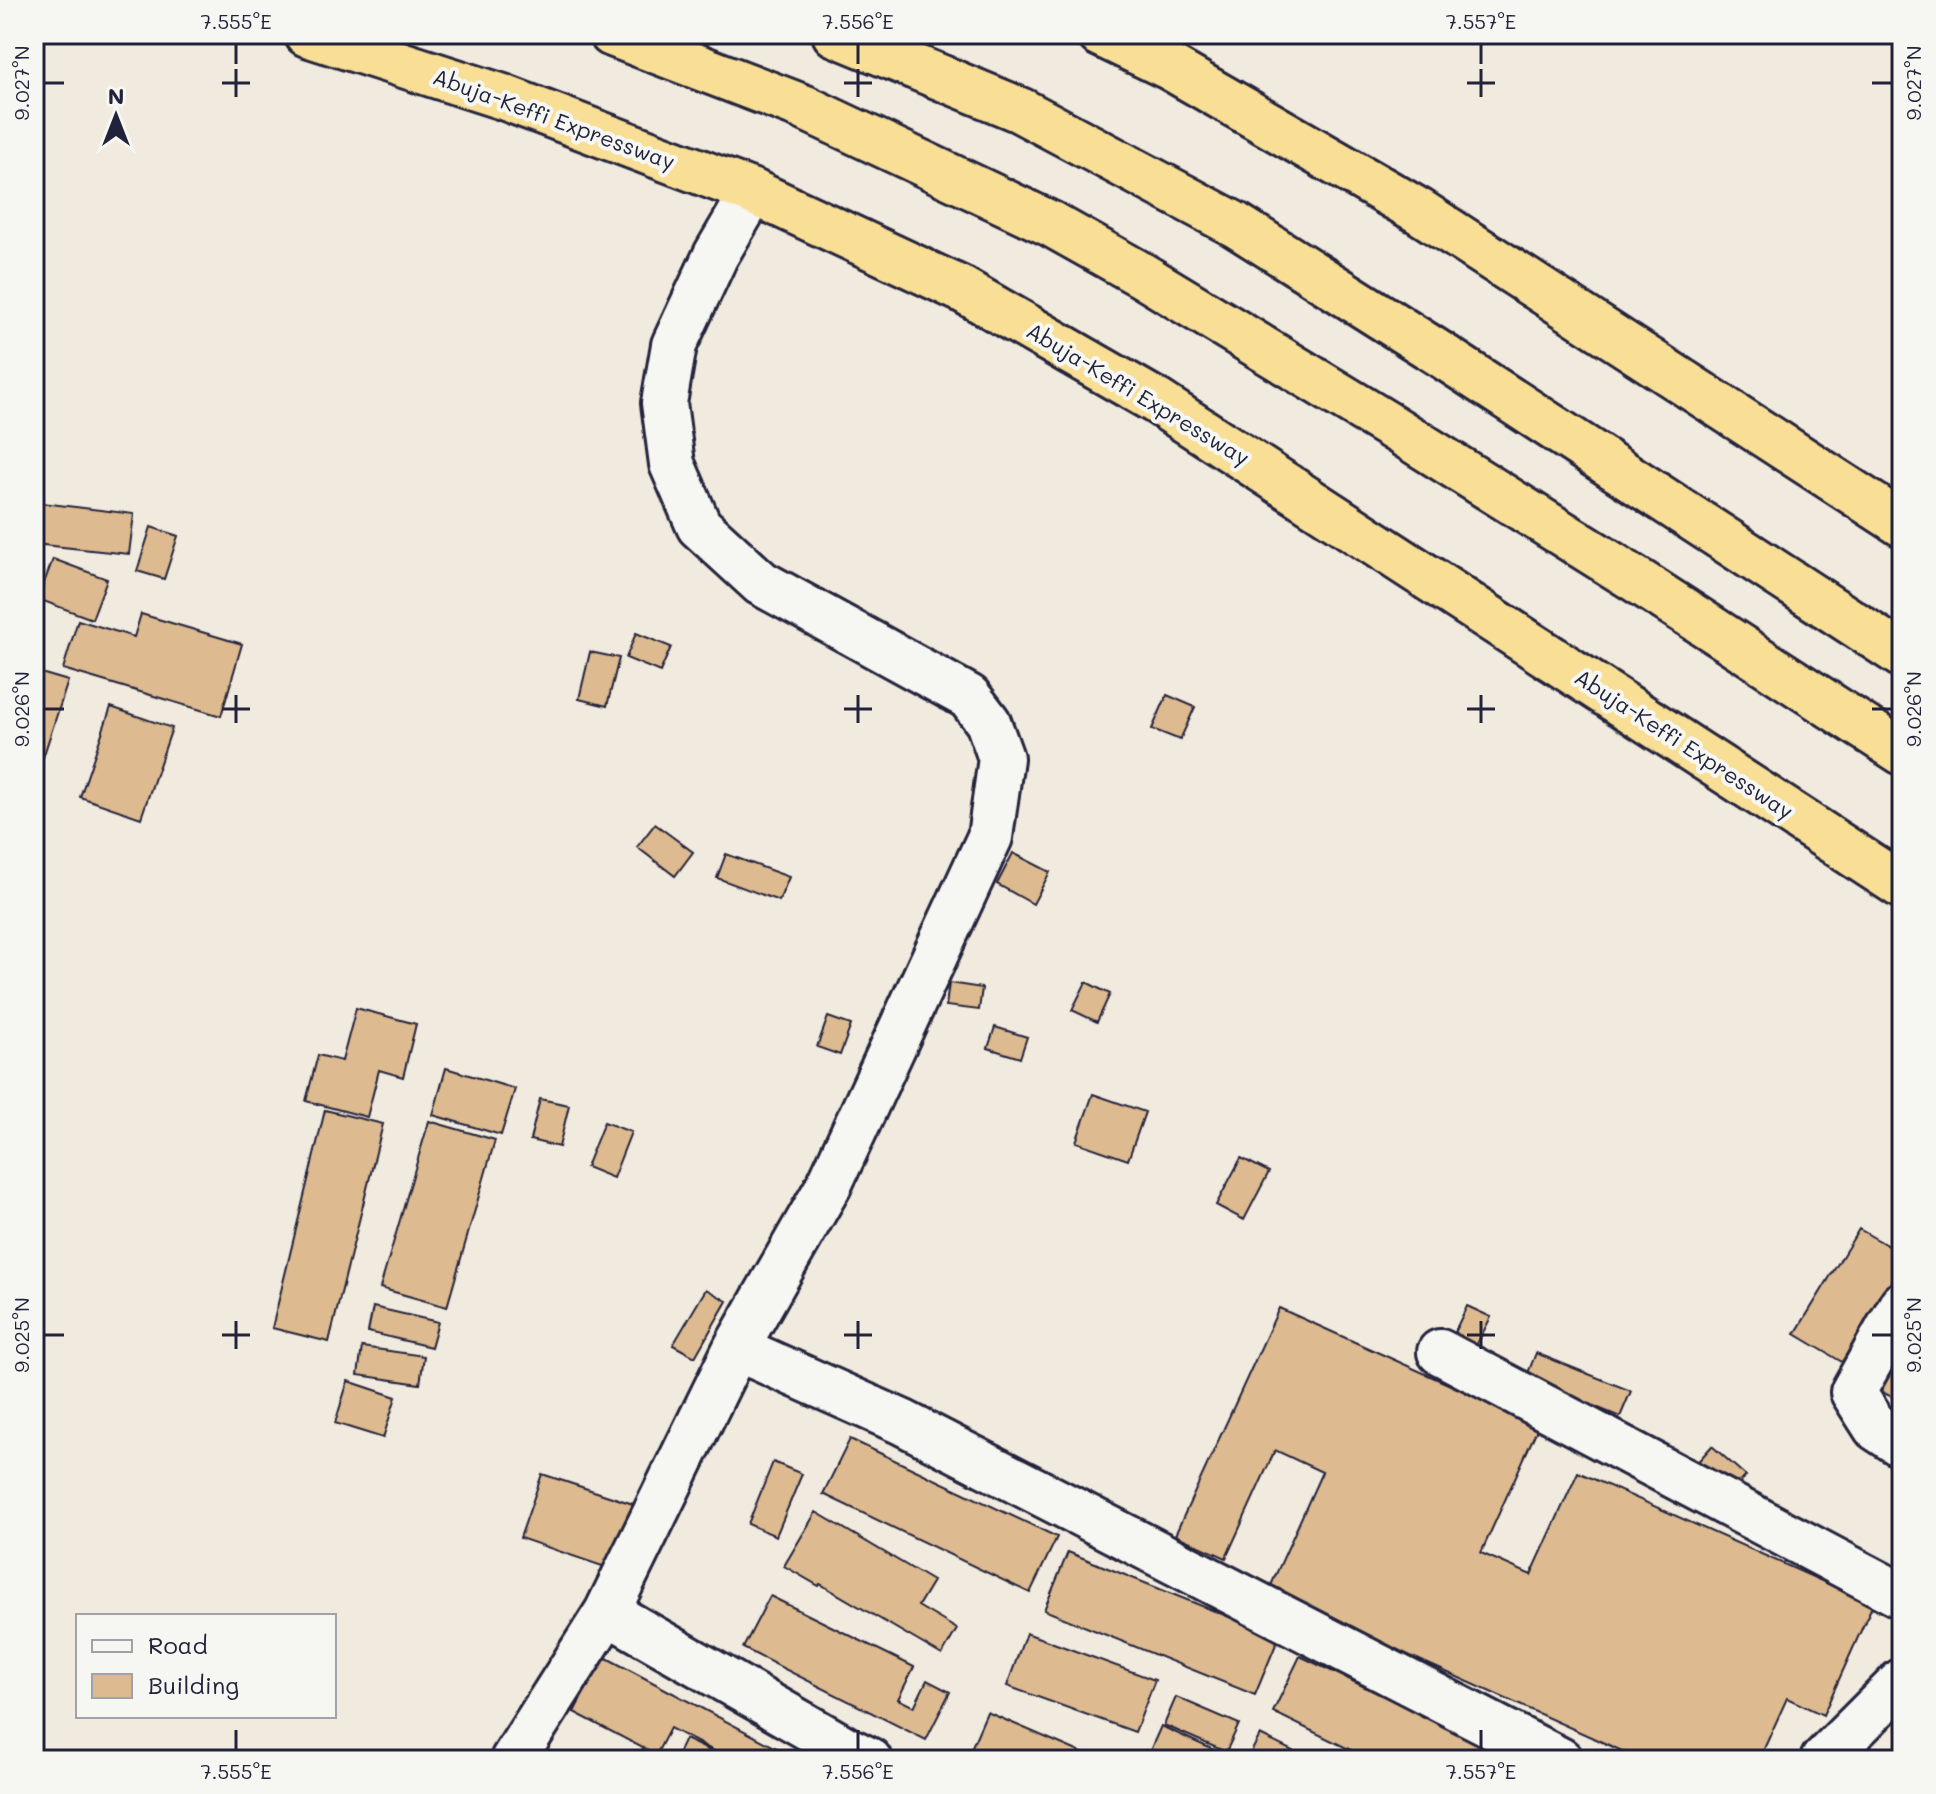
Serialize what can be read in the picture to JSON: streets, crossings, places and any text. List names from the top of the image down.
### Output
{
  "streets": {
    "highway": ["Abuja-Keffi Expressway"]
  },
  "legend": ["Road", "Building"],
  "north": "top",
  "coordinates": [
    "7.555°E",
    "7.556°E",
    "7.557°E",
    "9.027°N",
    "9.026°N",
    "9.025°N"
  ]
}
